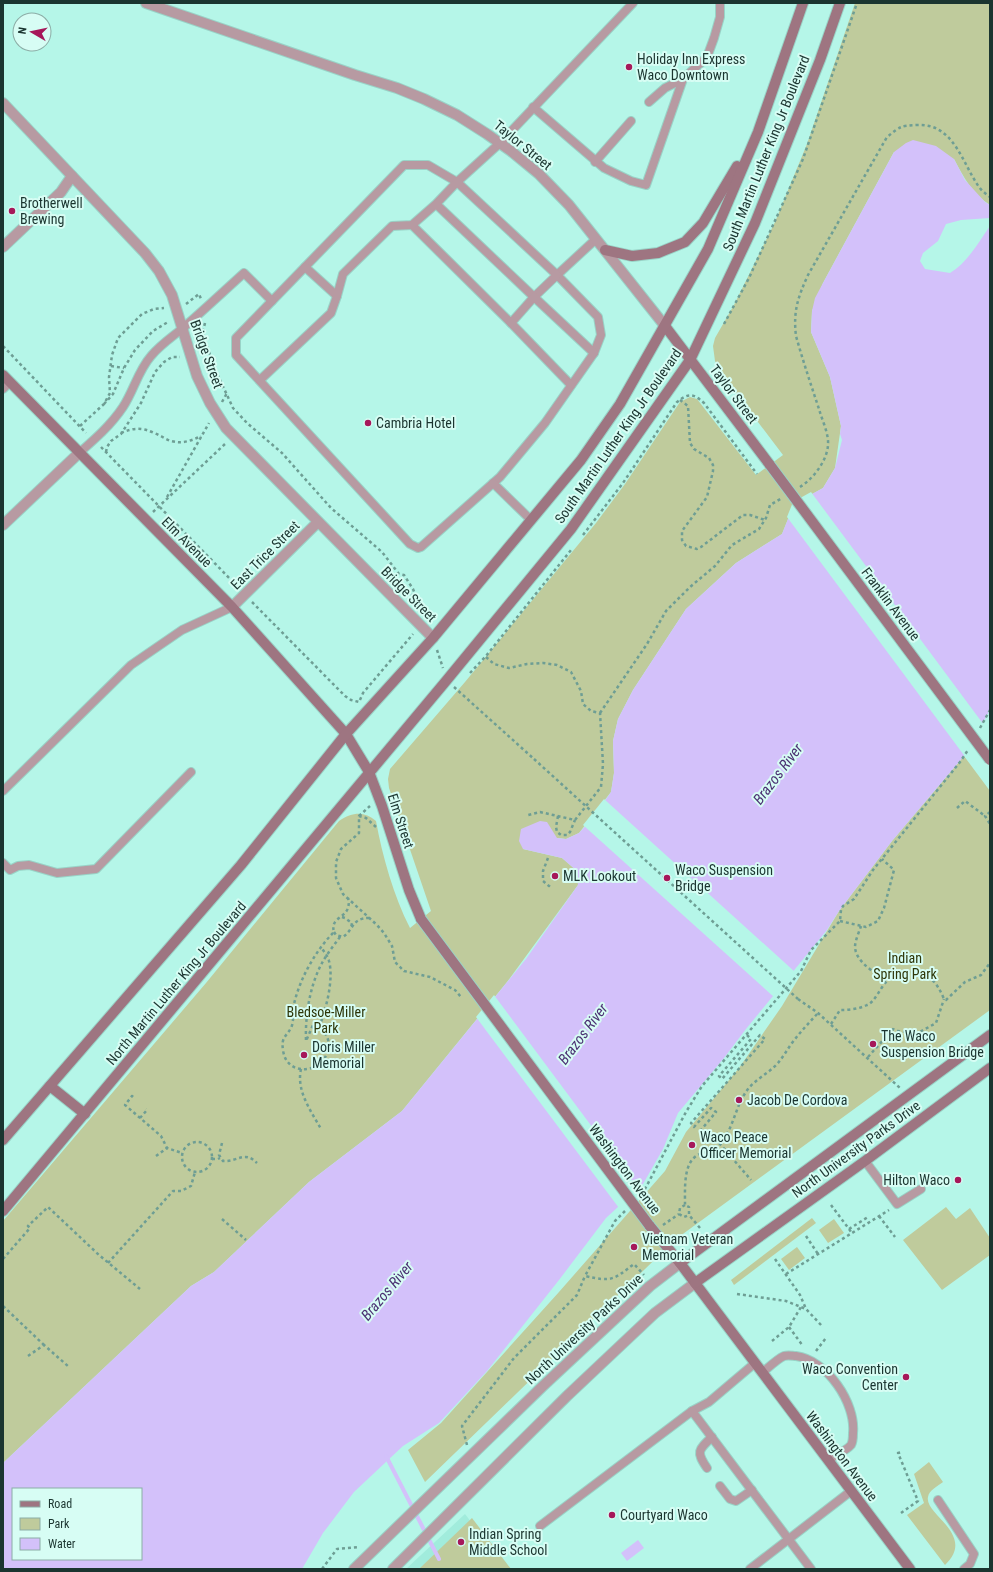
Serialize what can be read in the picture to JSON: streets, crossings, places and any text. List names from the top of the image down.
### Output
{
  "streets": {
    "main road": [
      "Taylor Street",
      "South Martin Luther King Jr Boulevard",
      "Elm Avenue",
      "Franklin Avenue",
      "Elm Street",
      "North Martin Luther King Jr Boulevard",
      "North University Parks Drive",
      "Washington Avenue"
    ],
    "street": ["Bridge Street", "East Trice Street"]
  },
  "crossings": [
    ["Taylor Street", "South Martin Luther King Jr Boulevard"],
    ["Taylor Street", "Franklin Avenue"],
    ["South Martin Luther King Jr Boulevard", "Bridge Street"],
    ["South Martin Luther King Jr Boulevard", "Elm Avenue"],
    ["South Martin Luther King Jr Boulevard", "Elm Street"],
    ["South Martin Luther King Jr Boulevard", "North Martin Luther King Jr Boulevard"],
    ["Bridge Street", "East Trice Street"],
    ["Elm Avenue", "East Trice Street"],
    ["Elm Avenue", "Elm Street"],
    ["Elm Avenue", "North Martin Luther King Jr Boulevard"],
    ["Elm Street", "North Martin Luther King Jr Boulevard"],
    ["Elm Street", "Washington Avenue"],
    ["North University Parks Drive", "Washington Avenue"]
  ],
  "water": ["Brazos River"],
  "parks": ["Indian Spring Park", "Bledsoe-Miller Park"],
  "places": [
    "Holiday Inn Express Waco Downtown",
    "Brotherwell Brewing",
    "Cambria Hotel",
    "MLK Lookout",
    "Waco Suspension Bridge",
    "The Waco Suspension Bridge",
    "Doris Miller Memorial",
    "Jacob De Cordova",
    "Waco Peace Officer Memorial",
    "Hilton Waco",
    "Vietnam Veteran Memorial",
    "Waco Convention Center",
    "Courtyard Waco",
    "Indian Spring Middle School"
  ],
  "legend": ["Road", "Park", "Water"],
  "north": "left"
}
